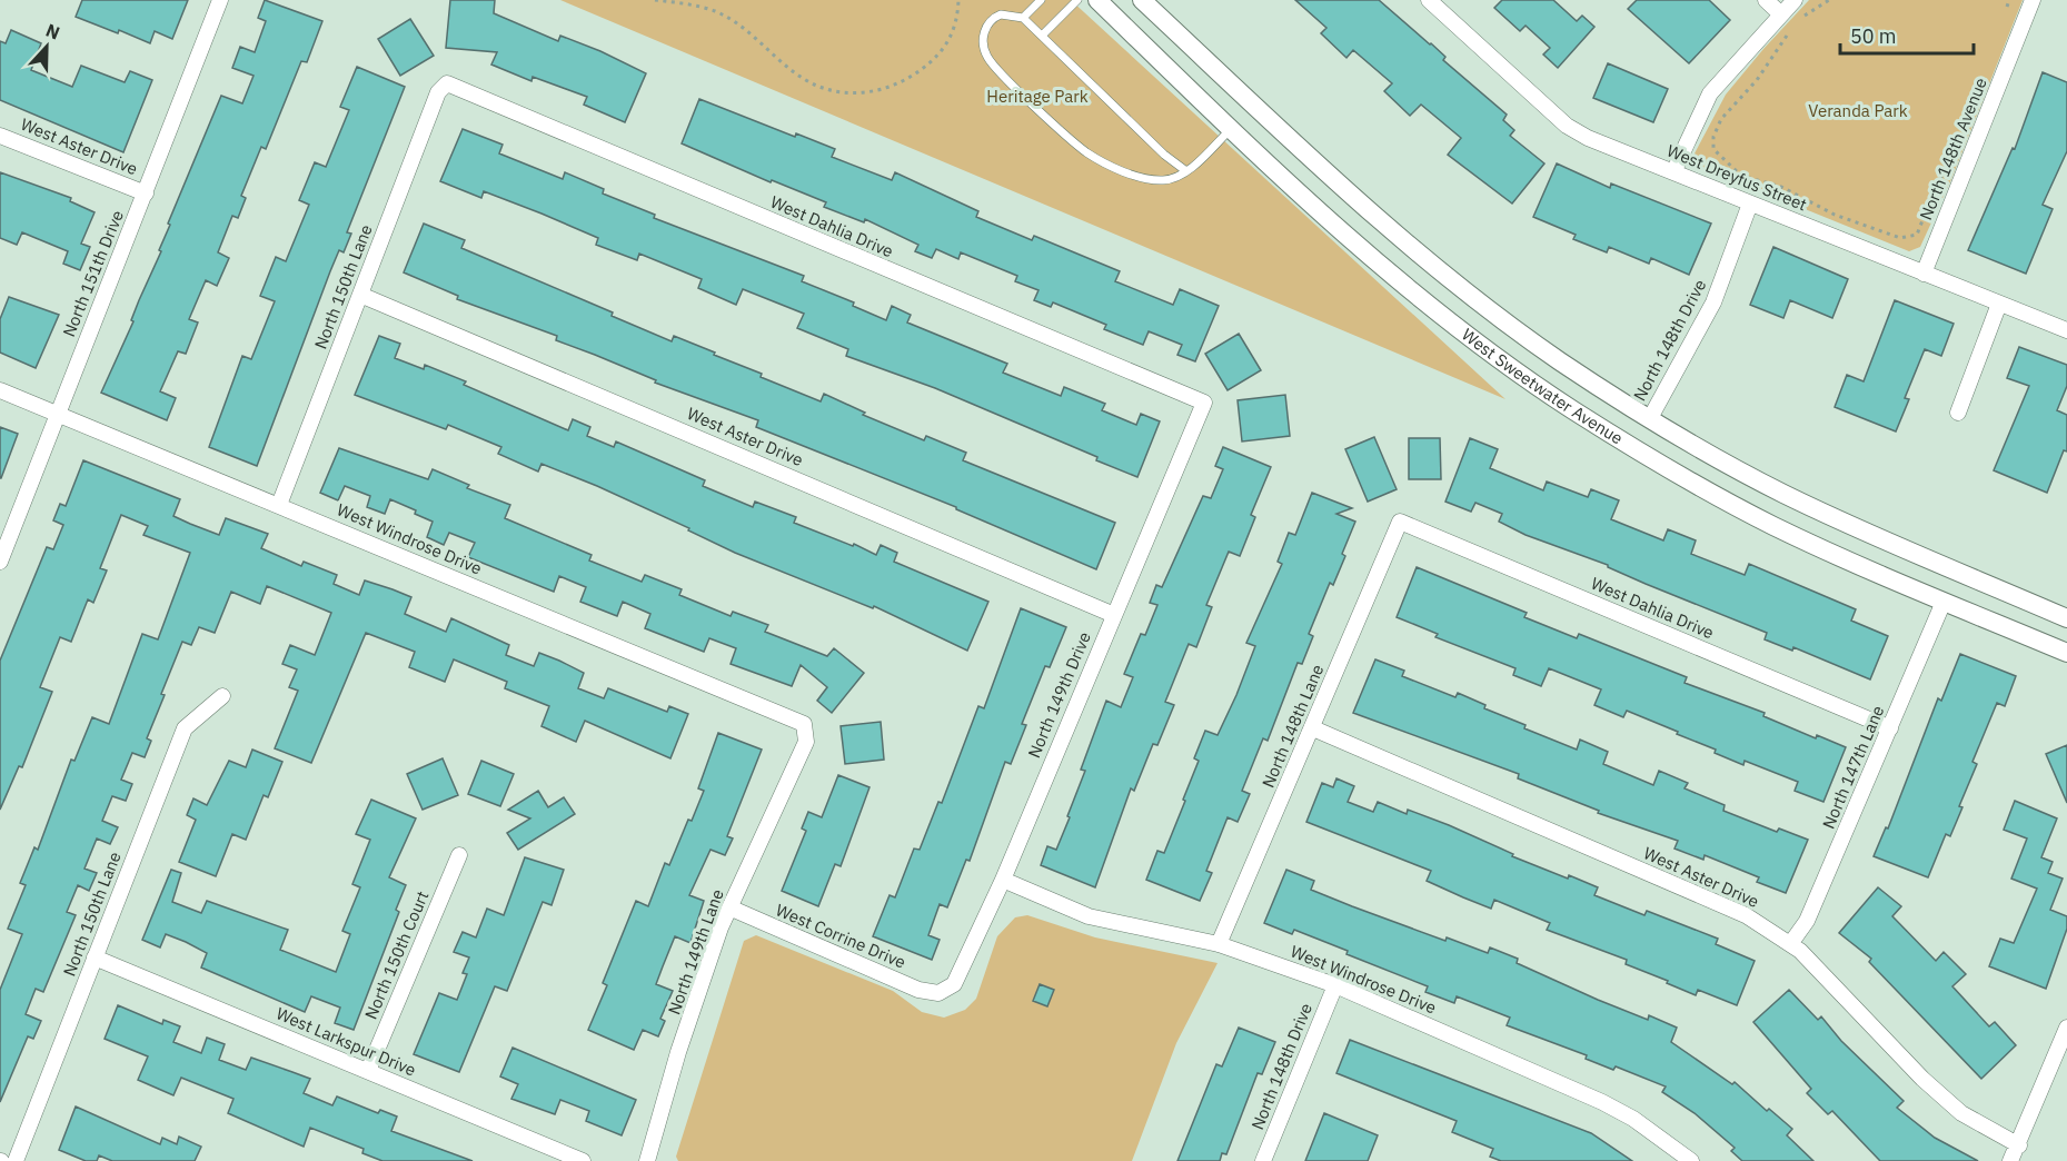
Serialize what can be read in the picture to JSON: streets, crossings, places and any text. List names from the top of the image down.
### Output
{
  "streets": {
    "street": [
      "West Aster Drive",
      "North 148th Avenue",
      "West Dreyfus Street",
      "West Dahlia Drive",
      "North 151th Drive",
      "North 150th Lane",
      "North 148th Drive",
      "West Sweetwater Avenue",
      "West Windrose Drive",
      "North 149th Drive",
      "North 148th Lane",
      "North 147th Lane",
      "West Corrine Drive",
      "North 149th Lane",
      "North 150th Court",
      "West Larkspur Drive"
    ]
  },
  "crossings": [
    ["West Aster Drive", "North 151th Drive"],
    ["West Aster Drive", "North 150th Lane"],
    ["West Aster Drive", "North 149th Drive"],
    ["West Aster Drive", "North 148th Lane"],
    ["West Aster Drive", "North 147th Lane"],
    ["North 148th Avenue", "West Dreyfus Street"],
    ["West Dreyfus Street", "North 148th Drive"],
    ["West Dahlia Drive", "North 150th Lane"],
    ["West Dahlia Drive", "North 149th Drive"],
    ["West Dahlia Drive", "North 148th Lane"],
    ["West Dahlia Drive", "North 147th Lane"],
    ["North 151th Drive", "West Windrose Drive"],
    ["North 150th Lane", "West Windrose Drive"],
    ["North 150th Lane", "West Larkspur Drive"],
    ["North 148th Drive", "West Sweetwater Avenue"],
    ["North 148th Drive", "West Windrose Drive"],
    ["West Sweetwater Avenue", "North 147th Lane"],
    ["West Windrose Drive", "North 149th Drive"],
    ["West Windrose Drive", "North 148th Lane"],
    ["West Windrose Drive", "North 149th Lane"],
    ["North 149th Drive", "West Corrine Drive"],
    ["West Corrine Drive", "North 149th Lane"],
    ["North 150th Court", "West Larkspur Drive"]
  ],
  "parks": ["Heritage Park", "Veranda Park"],
  "scale_bar": "50 m",
  "north": "top"
}
